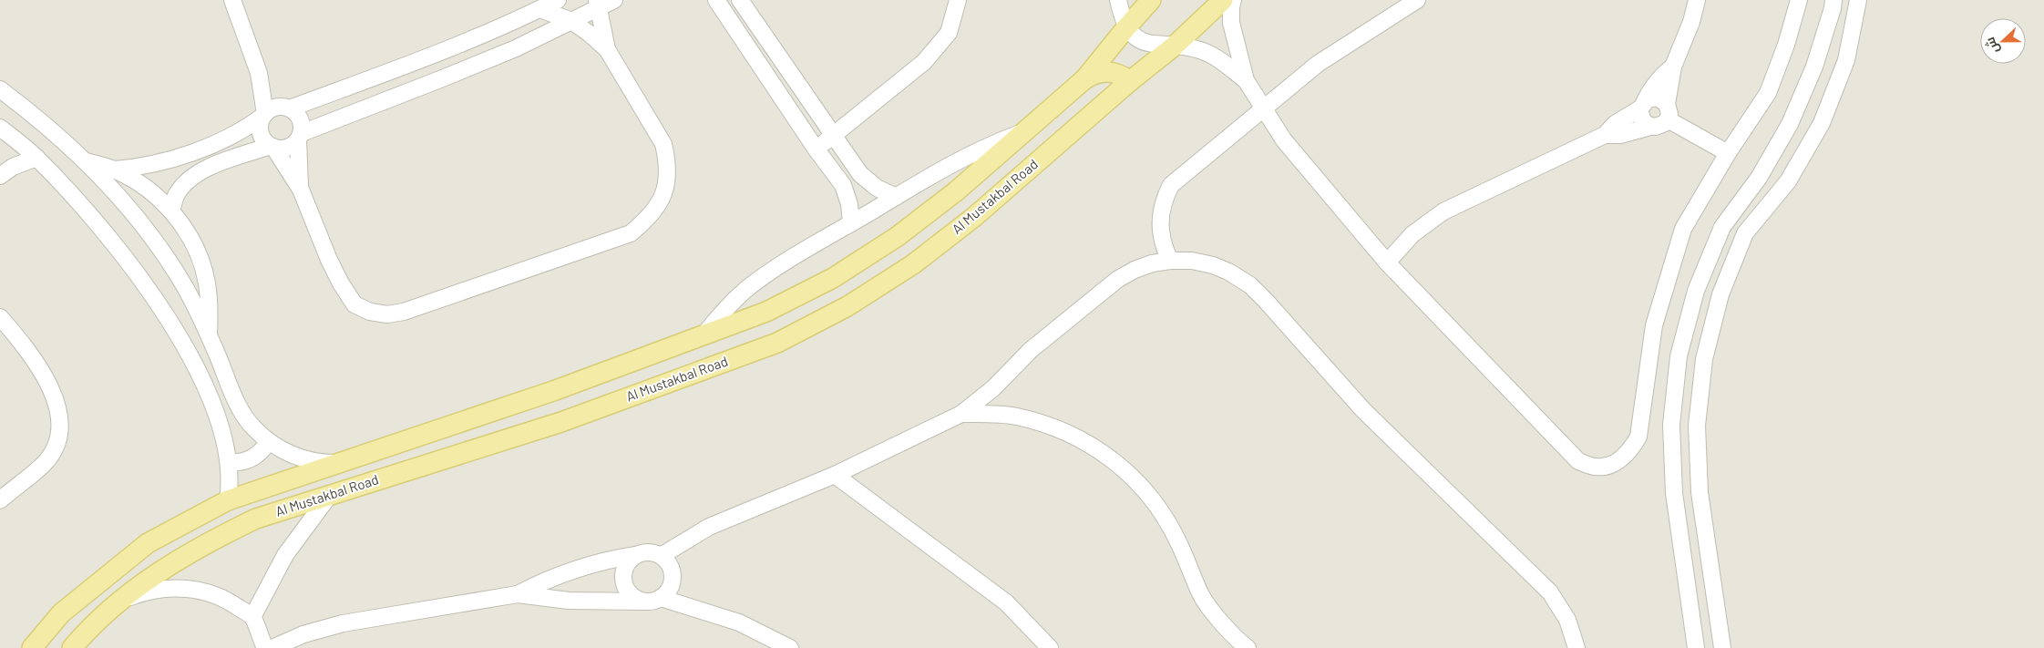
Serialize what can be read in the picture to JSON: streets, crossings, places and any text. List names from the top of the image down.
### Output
{
  "streets": {
    "main road": ["Al Mustakbal Road"]
  },
  "north": "left"
}
